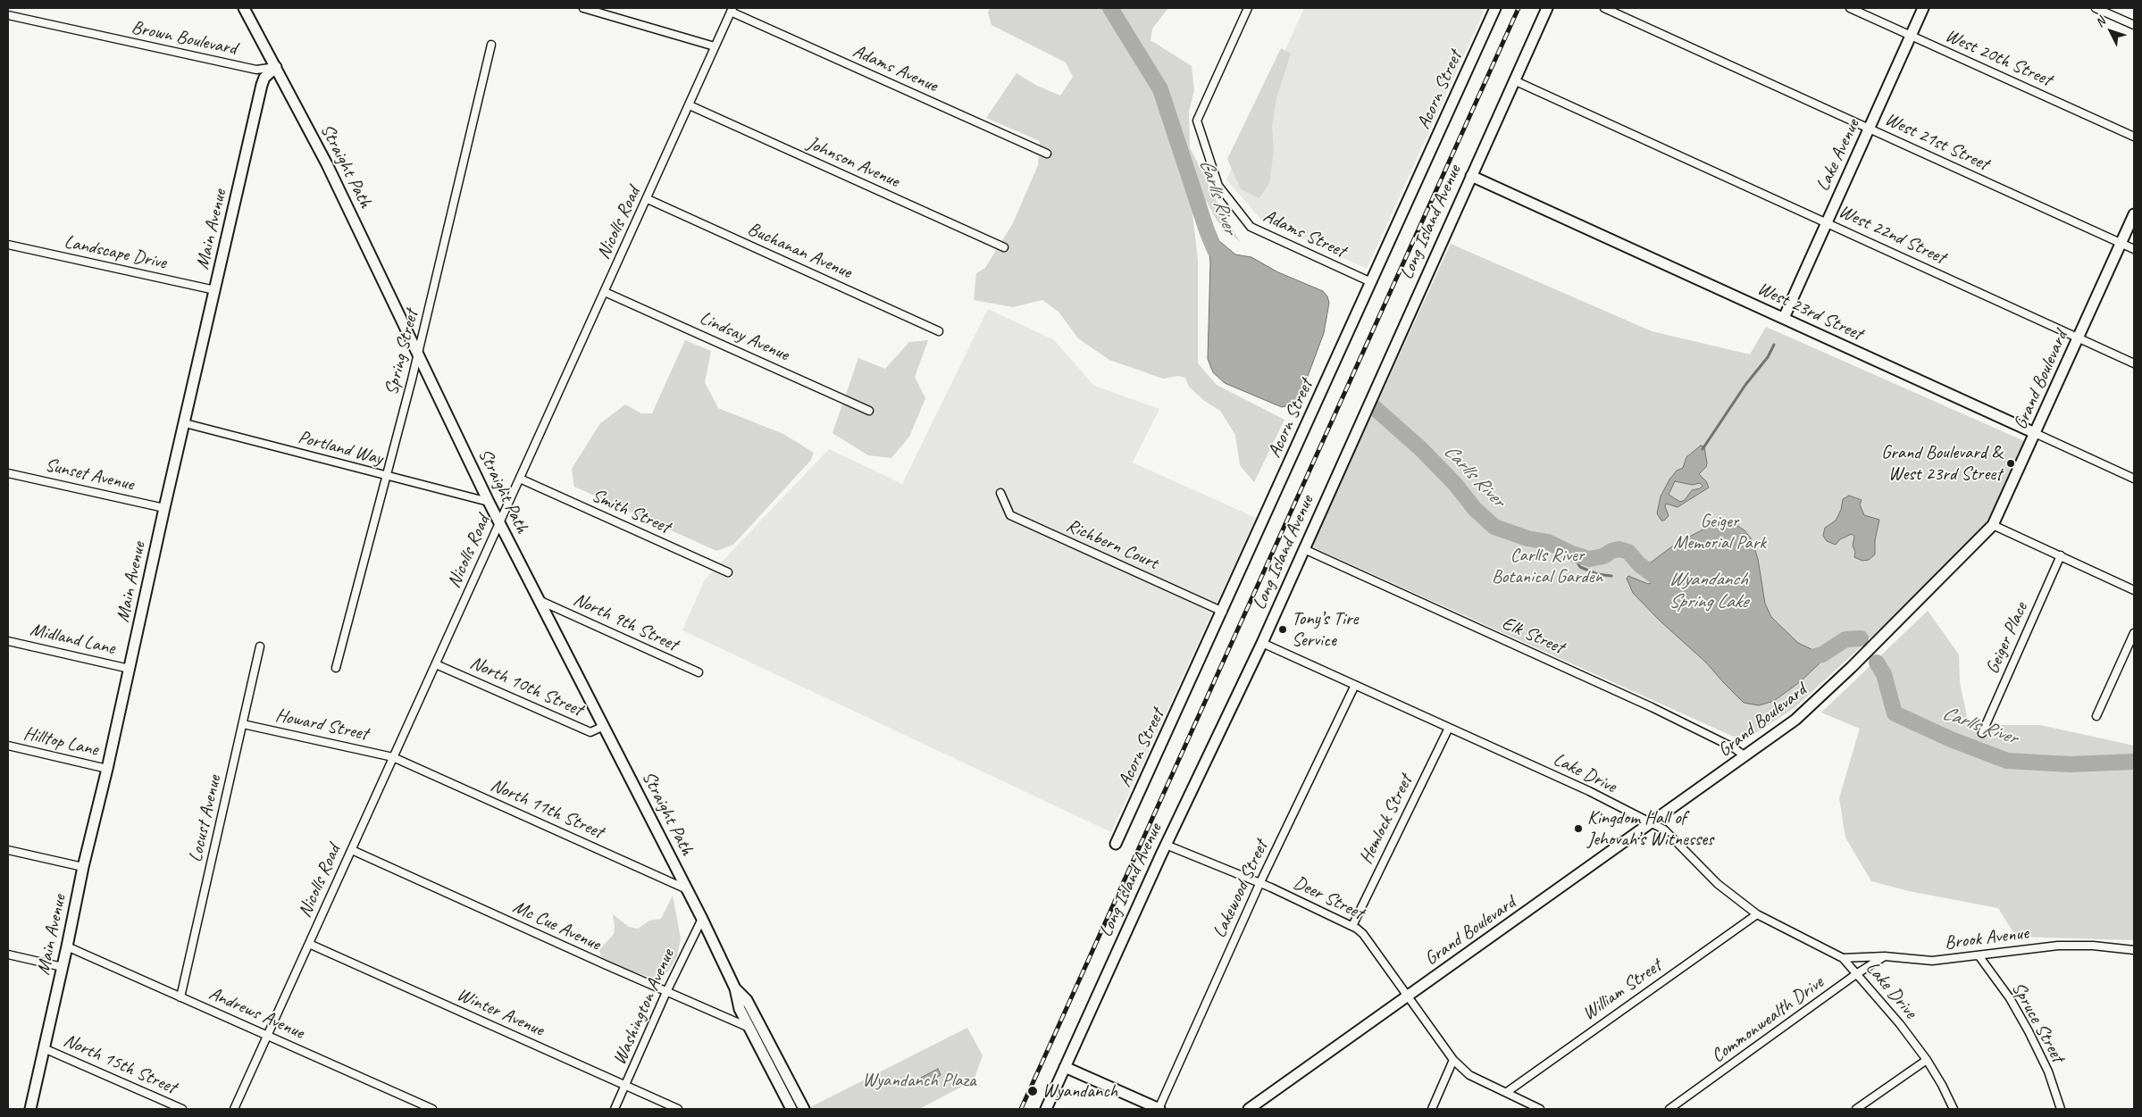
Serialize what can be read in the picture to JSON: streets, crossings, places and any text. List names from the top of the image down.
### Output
{
  "streets": {
    "street": [
      "Brown Boulevard",
      "West 20th Street",
      "Adams Avenue",
      "Acorn Street",
      "West 21st Street",
      "Lake Avenue",
      "Johnson Avenue",
      "Straight Path",
      "Long Island Avenue",
      "Nicolls Road",
      "Main Avenue",
      "Adams Street",
      "West 22nd Street",
      "Buchanan Avenue",
      "Landscape Drive",
      "West 23rd Street",
      "Lindsay Avenue",
      "Spring Street",
      "Grand Boulevard",
      "Portland Way",
      "Sunset Avenue",
      "Smith Street",
      "Richbern Court",
      "North 9th Street",
      "Elk Street",
      "Geiger Place",
      "Midland Lane",
      "North 10th Street",
      "Howard Street",
      "Hilltop Lane",
      "Lake Drive",
      "North 11th Street",
      "Locust Avenue",
      "Hemlock Street",
      "Lakewood Street",
      "Deer Street",
      "Mc Cue Avenue",
      "Brook Avenue",
      "William Street",
      "Washington Avenue",
      "Winter Avenue",
      "Andrews Avenue",
      "Commonwealth Drive",
      "Spruce Street",
      "North 15th Street"
    ]
  },
  "crossings": [
    ["Brown Boulevard", "Straight Path"],
    ["Brown Boulevard", "Main Avenue"],
    ["West 20th Street", "Lake Avenue"],
    ["Adams Avenue", "Nicolls Road"],
    ["Acorn Street", "Adams Street"],
    ["Acorn Street", "Richbern Court"],
    ["West 21st Street", "Lake Avenue"],
    ["West 21st Street", "Grand Boulevard"],
    ["Lake Avenue", "West 22nd Street"],
    ["Lake Avenue", "West 23rd Street"],
    ["Johnson Avenue", "Nicolls Road"],
    ["Straight Path", "Nicolls Road"],
    ["Straight Path", "Main Avenue"],
    ["Straight Path", "Spring Street"],
    ["Straight Path", "Portland Way"],
    ["Straight Path", "North 9th Street"],
    ["Straight Path", "North 10th Street"],
    ["Straight Path", "North 11th Street"],
    ["Straight Path", "Mc Cue Avenue"],
    ["Straight Path", "Washington Avenue"],
    ["Long Island Avenue", "West 22nd Street"],
    ["Long Island Avenue", "West 23rd Street"],
    ["Long Island Avenue", "Elk Street"],
    ["Long Island Avenue", "Lake Drive"],
    ["Long Island Avenue", "Deer Street"],
    ["Nicolls Road", "Buchanan Avenue"],
    ["Nicolls Road", "Lindsay Avenue"],
    ["Nicolls Road", "Smith Street"],
    ["Nicolls Road", "North 10th Street"],
    ["Nicolls Road", "Howard Street"],
    ["Nicolls Road", "North 11th Street"],
    ["Nicolls Road", "Mc Cue Avenue"],
    ["Nicolls Road", "Winter Avenue"],
    ["Nicolls Road", "Andrews Avenue"],
    ["Main Avenue", "Landscape Drive"],
    ["Main Avenue", "Portland Way"],
    ["Main Avenue", "Sunset Avenue"],
    ["Main Avenue", "Midland Lane"],
    ["Main Avenue", "Hilltop Lane"],
    ["Main Avenue", "Andrews Avenue"],
    ["Main Avenue", "North 15th Street"],
    ["West 22nd Street", "Grand Boulevard"],
    ["West 23rd Street", "Grand Boulevard"],
    ["Spring Street", "Portland Way"],
    ["Grand Boulevard", "Elk Street"],
    ["Grand Boulevard", "Lake Drive"],
    ["Grand Boulevard", "Deer Street"],
    ["Howard Street", "North 11th Street"],
    ["Howard Street", "Locust Avenue"],
    ["Lake Drive", "Hemlock Street"],
    ["Lake Drive", "Lakewood Street"],
    ["Lake Drive", "Brook Avenue"],
    ["Lake Drive", "William Street"],
    ["Lake Drive", "Commonwealth Drive"],
    ["Locust Avenue", "Andrews Avenue"],
    ["Hemlock Street", "Deer Street"],
    ["Lakewood Street", "Deer Street"],
    ["Deer Street", "William Street"],
    ["Mc Cue Avenue", "Washington Avenue"],
    ["Brook Avenue", "Commonwealth Drive"],
    ["Brook Avenue", "Spruce Street"],
    ["Washington Avenue", "Winter Avenue"]
  ],
  "water": ["Carlls River", "Wyandanch Spring Lake"],
  "parks": ["Geiger Memorial Park", "Carlls River Botanical Garden", "Wyandanch Plaza"],
  "places": [
    "Grand Boulevard & West 23rd Street",
    "Tony’s Tire Service",
    "Kingdom Hall of Jehovah’s Witnesses",
    "Wyandanch"
  ],
  "north": "top left"
}
